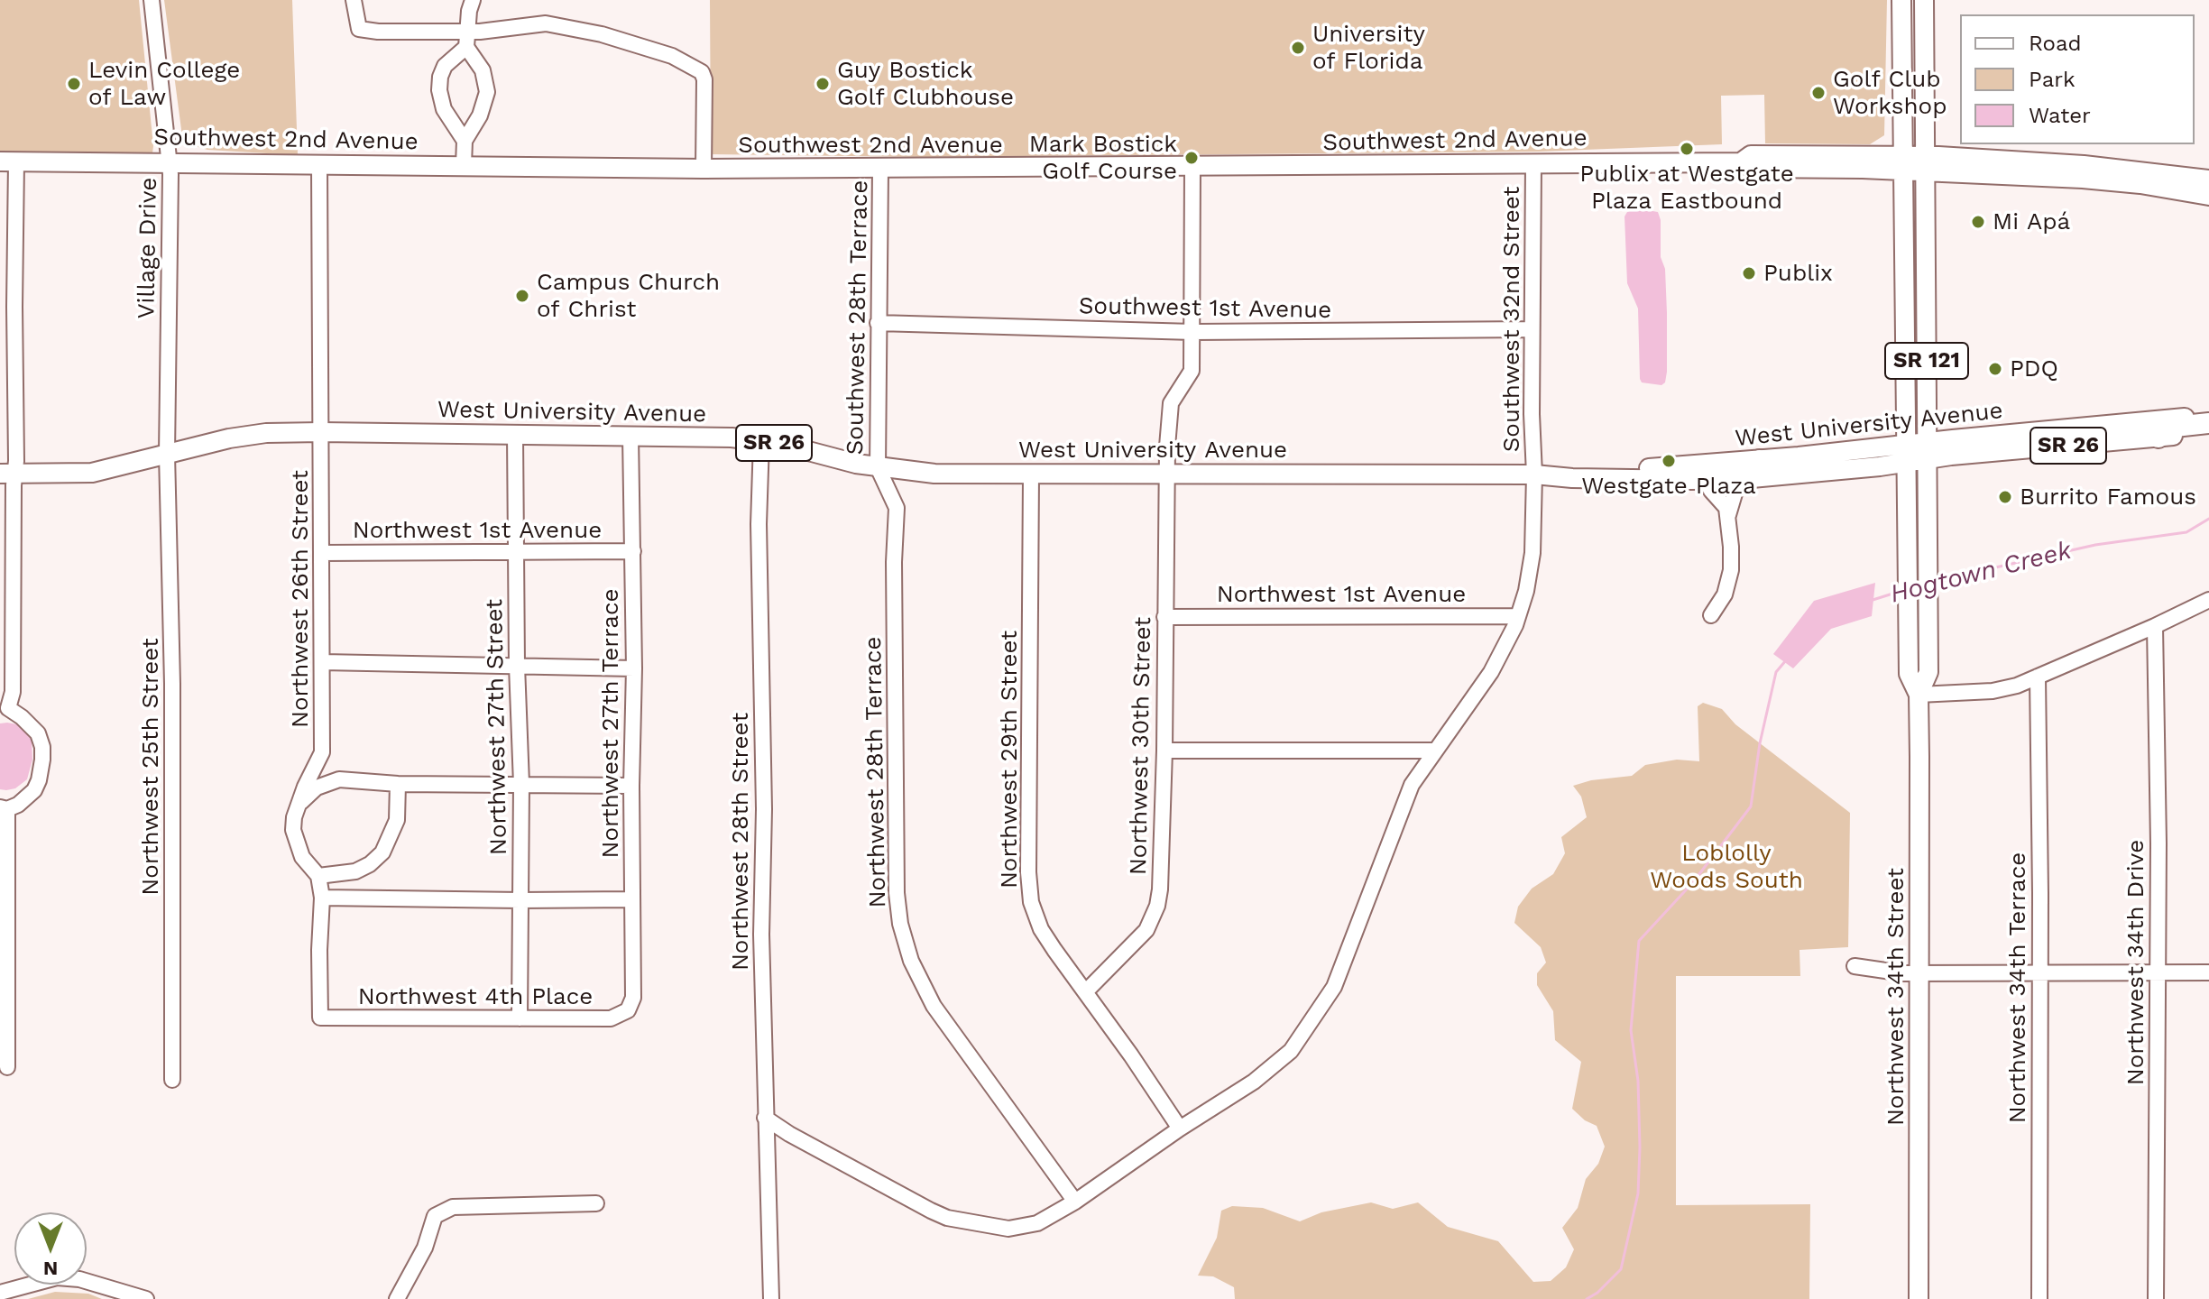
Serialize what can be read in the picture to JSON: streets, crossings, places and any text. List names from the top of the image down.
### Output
{
  "streets": {
    "main road": [
      "Southwest 2nd Avenue",
      "SR 121",
      "West University Avenue",
      "SR 26",
      "Northwest 34th Street"
    ],
    "street": [
      "Village Drive",
      "Southwest 1st Avenue",
      "Southwest 28th Terrace",
      "Southwest 32nd Street",
      "Northwest 1st Avenue",
      "Northwest 26th Street",
      "Northwest 27th Terrace",
      "Northwest 27th Street",
      "Northwest 30th Street",
      "Northwest 29th Street",
      "Northwest 25th Street",
      "Northwest 28th Terrace",
      "Northwest 28th Street",
      "Northwest 34th Drive",
      "Northwest 34th Terrace",
      "Northwest 4th Place"
    ]
  },
  "crossings": [
    ["Southwest 2nd Avenue", "Village Drive"],
    ["Southwest 2nd Avenue", "Southwest 28th Terrace"],
    ["Southwest 2nd Avenue", "Southwest 32nd Street"],
    ["Southwest 2nd Avenue", "SR 121"],
    ["Southwest 2nd Avenue", "Northwest 26th Street"],
    ["Southwest 2nd Avenue", "Northwest 30th Street"],
    ["Village Drive", "West University Avenue"],
    ["Village Drive", "Northwest 25th Street"],
    ["Southwest 1st Avenue", "Southwest 28th Terrace"],
    ["Southwest 1st Avenue", "Southwest 32nd Street"],
    ["Southwest 1st Avenue", "Northwest 30th Street"],
    ["Southwest 28th Terrace", "West University Avenue"],
    ["Southwest 28th Terrace", "Northwest 28th Terrace"],
    ["Southwest 32nd Street", "West University Avenue"],
    ["Southwest 32nd Street", "Northwest 1st Avenue"],
    ["Southwest 32nd Street", "Northwest 29th Street"],
    ["Southwest 32nd Street", "Northwest 28th Terrace"],
    ["Southwest 32nd Street", "Northwest 28th Street"],
    ["SR 121", "West University Avenue"],
    ["SR 121", "Northwest 34th Street"],
    ["West University Avenue", "Northwest 26th Street"],
    ["West University Avenue", "Northwest 27th Terrace"],
    ["West University Avenue", "Northwest 27th Street"],
    ["West University Avenue", "Northwest 30th Street"],
    ["West University Avenue", "Northwest 29th Street"],
    ["West University Avenue", "Northwest 25th Street"],
    ["West University Avenue", "Northwest 28th Terrace"],
    ["West University Avenue", "Northwest 28th Street"],
    ["West University Avenue", "Northwest 34th Street"],
    ["Northwest 1st Avenue", "Northwest 26th Street"],
    ["Northwest 1st Avenue", "Northwest 27th Terrace"],
    ["Northwest 1st Avenue", "Northwest 27th Street"],
    ["Northwest 1st Avenue", "Northwest 30th Street"],
    ["Northwest 26th Street", "Northwest 4th Place"],
    ["Northwest 27th Terrace", "Northwest 4th Place"],
    ["Northwest 27th Street", "Northwest 4th Place"],
    ["Northwest 30th Street", "Northwest 29th Street"]
  ],
  "water": ["Hogtown Creek"],
  "parks": ["Loblolly Woods South"],
  "places": [
    "University of Florida",
    "Levin College of Law",
    "Guy Bostick Golf Clubhouse",
    "Golf Club Workshop",
    "Publix at Westgate Plaza Eastbound",
    "Mark Bostick Golf Course",
    "Mi Apá",
    "Publix",
    "Campus Church of Christ",
    "PDQ",
    "Westgate Plaza",
    "Burrito Famous"
  ],
  "legend": ["Road", "Park", "Water"],
  "north": "bottom"
}
